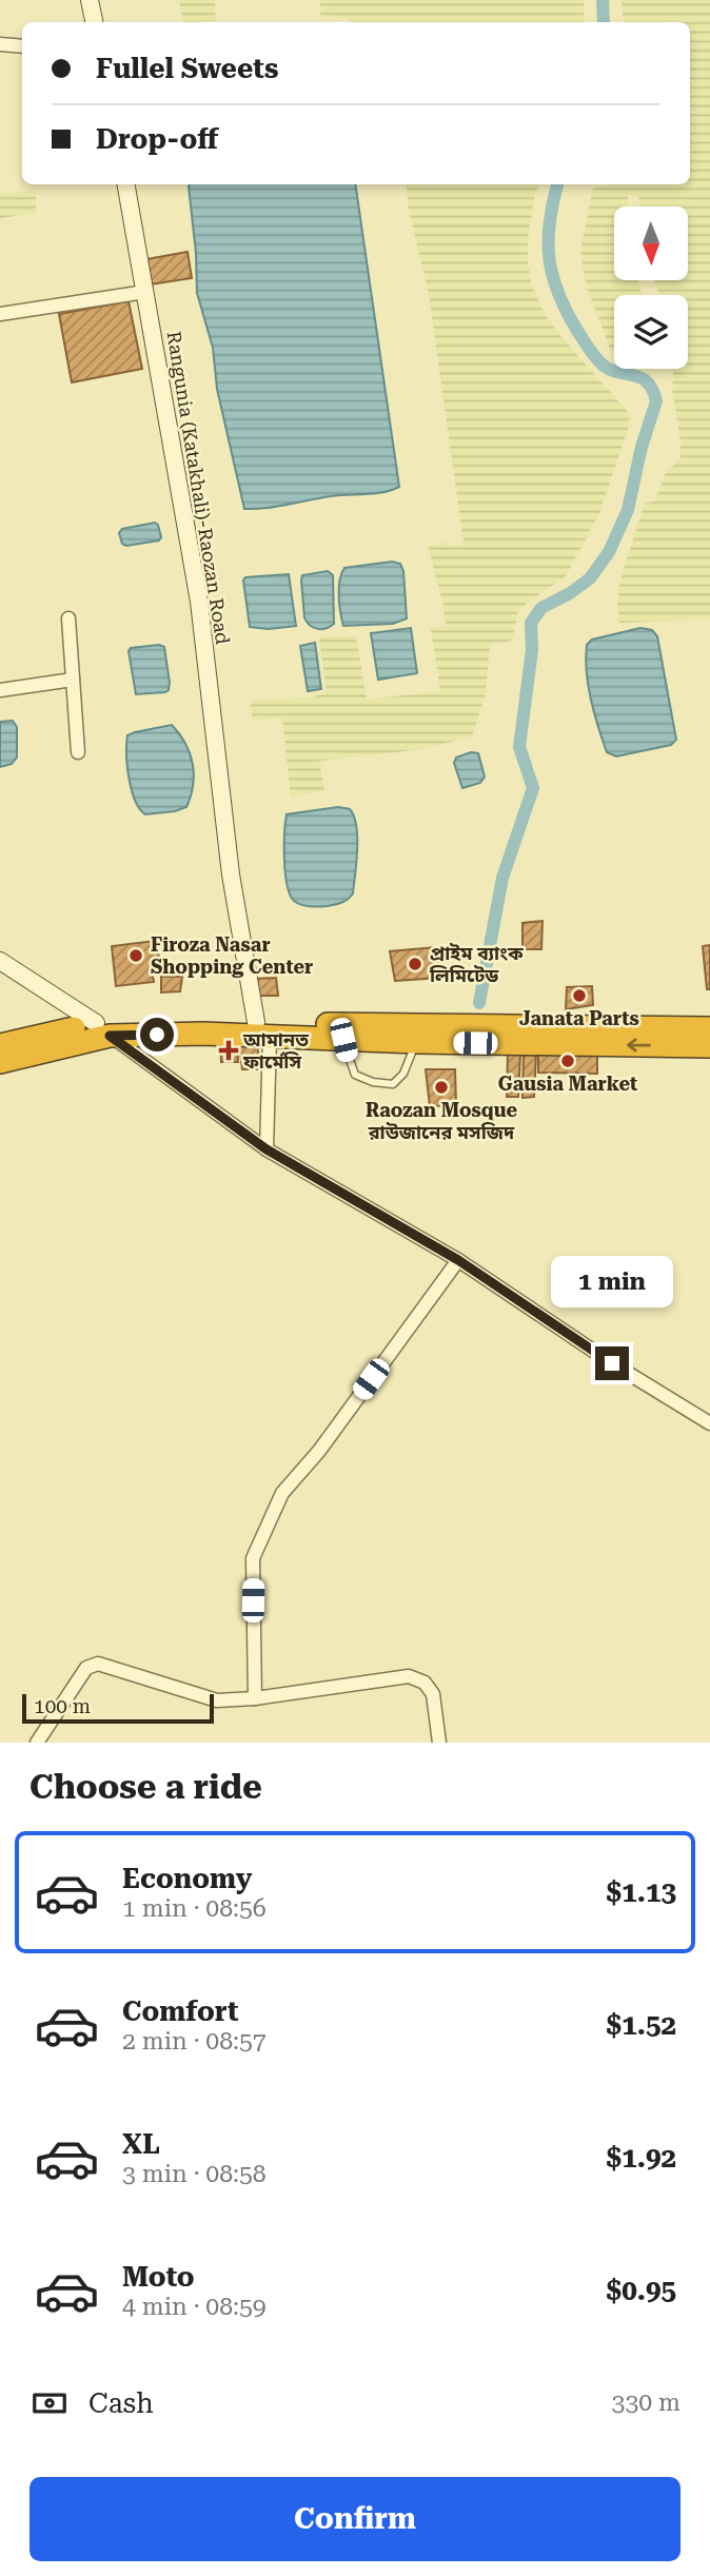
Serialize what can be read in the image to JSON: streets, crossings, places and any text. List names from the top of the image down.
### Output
{
  "streets": {
    "main road": ["Rangunia (Katakhali)-Raozan Road"]
  },
  "places": {
    "other": [
      "Firoza Nasar Shopping Center",
      "প্রাইম ব্যাংক লিমিটেড",
      "Janata Parts",
      "Gausia Market",
      "Raozan Mosque রাউজানের মসজিদ"
    ],
    "health": ["আমানত ফার্মেসি"]
  },
  "scale_bar": "100 m",
  "north": "bottom",
  "page": {
    "banner": ["Fullel Sweets", "Drop-off"],
    "bubble": "1 min",
    "scale": "100 m",
    "heading": "Choose a ride",
    "list": [
      {
        "name": "Economy",
        "note": "1 min · 08:56",
        "value": "$1.13"
      },
      {
        "name": "Comfort",
        "note": "2 min · 08:57",
        "value": "$1.52"
      },
      {
        "name": "XL",
        "note": "3 min · 08:58",
        "value": "$1.92"
      },
      {
        "name": "Moto",
        "note": "4 min · 08:59",
        "value": "$0.95"
      }
    ],
    "pay": ["Cash", "330 m"],
    "buttons": "Confirm"
  }
}
